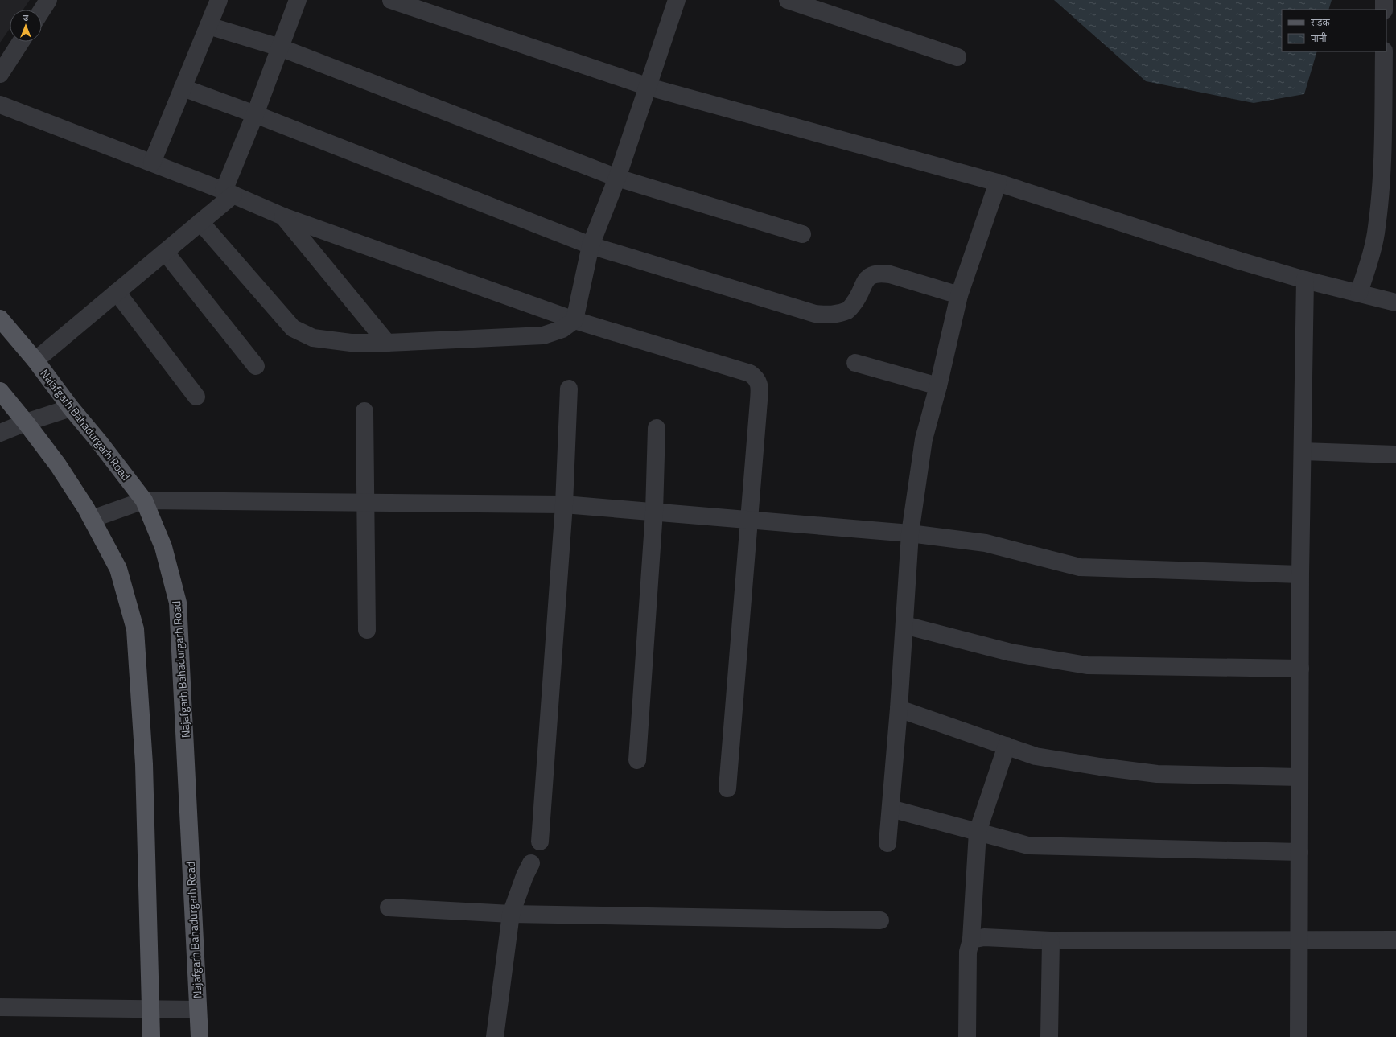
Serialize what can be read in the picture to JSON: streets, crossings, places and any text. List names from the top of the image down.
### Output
{
  "streets": {
    "main road": ["Najafgarh Bahadurgarh Road"]
  },
  "legend": ["सड़क", "पानी"],
  "north": "top"
}
